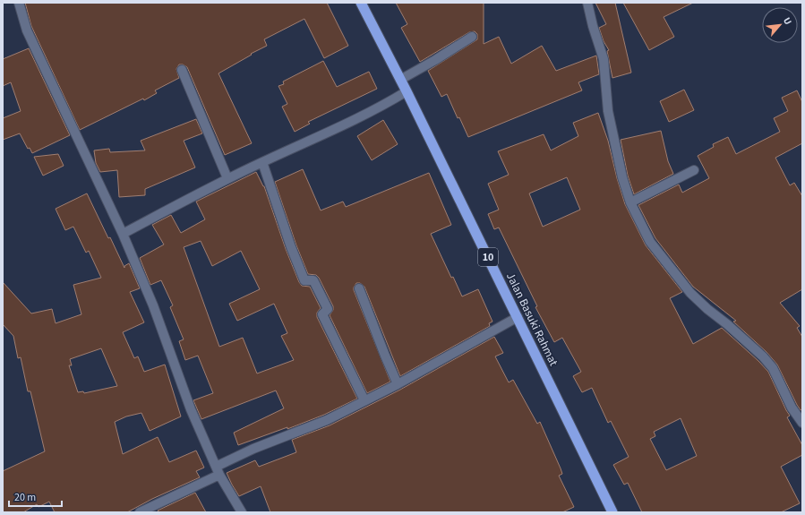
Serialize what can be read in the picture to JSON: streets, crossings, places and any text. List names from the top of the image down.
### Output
{
  "streets": {
    "highway": ["10", "Jalan Basuki Rahmat"]
  },
  "scale_bar": "20 m",
  "north": "top right"
}
